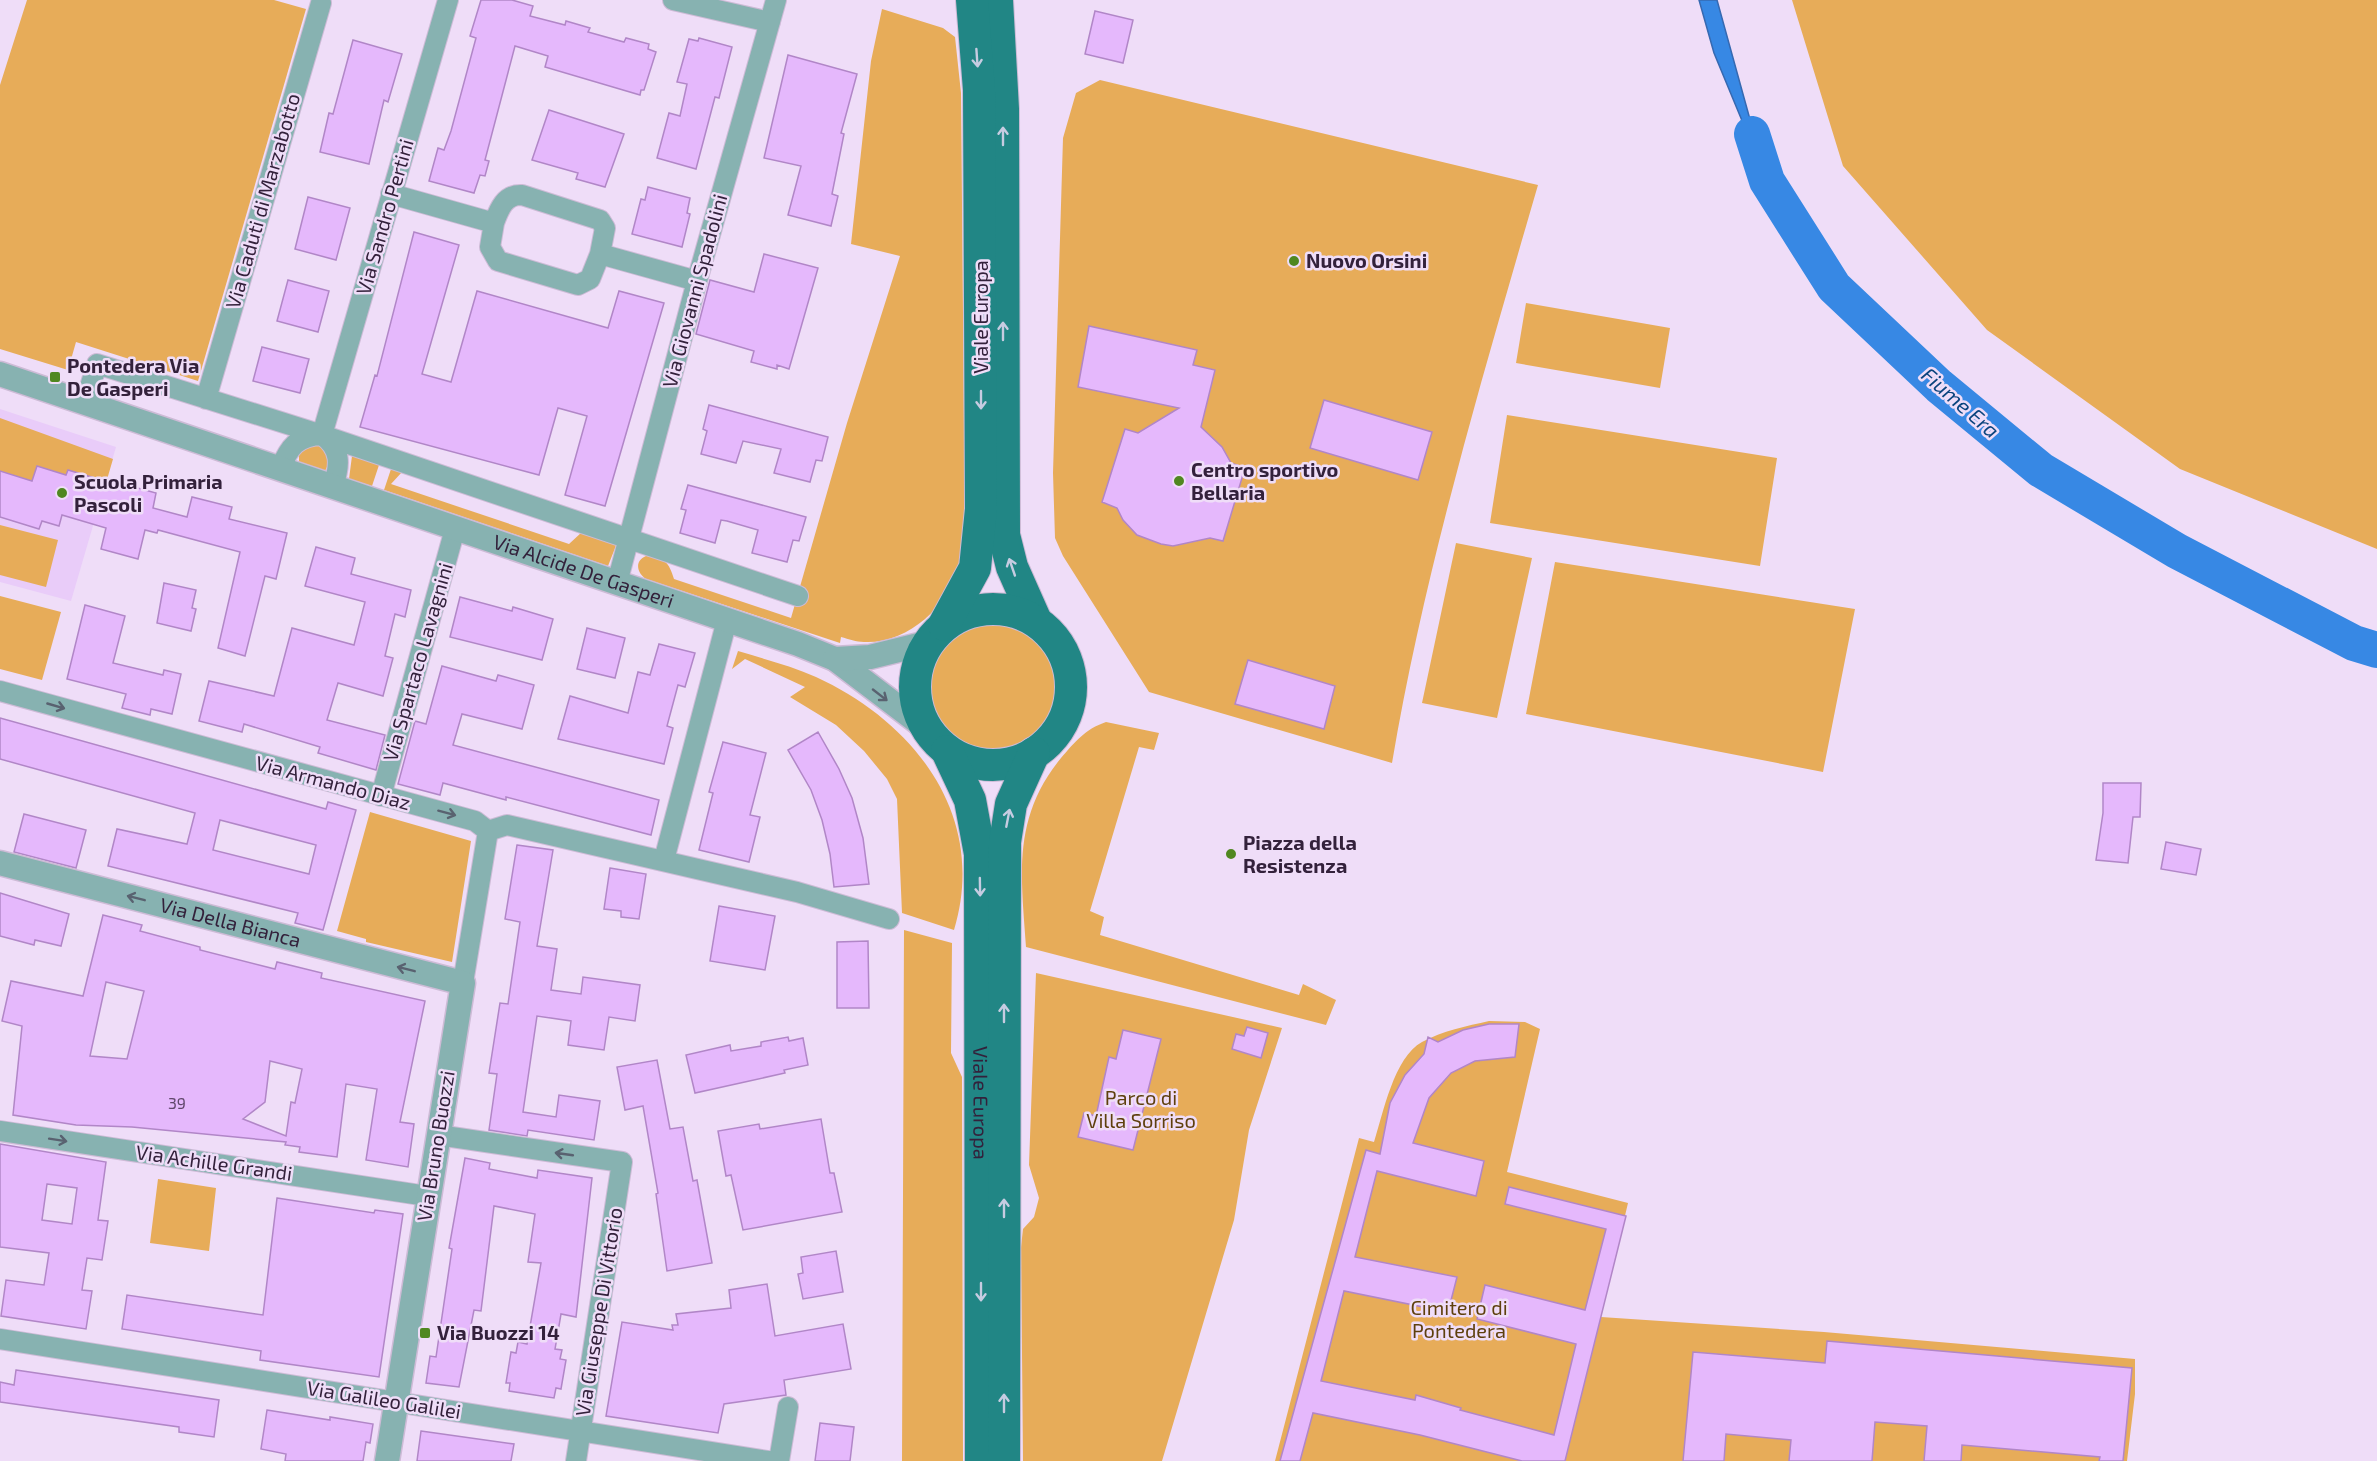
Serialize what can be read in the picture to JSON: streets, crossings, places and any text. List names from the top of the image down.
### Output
{
  "streets": {
    "main road": ["Viale Europa"],
    "street": [
      "Via Caduti di Marzabotto",
      "Via Sandro Pertini",
      "Via Giovanni Spadolini",
      "Via Alcide De Gasperi",
      "Via Spartaco Lavagnini",
      "Via Armando Diaz",
      "Via Della Bianca",
      "Via Bruno Buozzi",
      "Via Achille Grandi",
      "Via Giuseppe Di Vittorio",
      "Via Galileo Galilei"
    ]
  },
  "crossings": [
    ["Via Giovanni Spadolini", "Via Alcide De Gasperi"],
    ["Viale Europa", "Via Alcide De Gasperi"],
    ["Via Alcide De Gasperi", "Via Spartaco Lavagnini"],
    ["Via Spartaco Lavagnini", "Via Armando Diaz"],
    ["Via Armando Diaz", "Via Bruno Buozzi"],
    ["Via Della Bianca", "Via Bruno Buozzi"],
    ["Via Bruno Buozzi", "Via Achille Grandi"],
    ["Via Bruno Buozzi", "Via Giuseppe Di Vittorio"],
    ["Via Bruno Buozzi", "Via Galileo Galilei"],
    ["Via Giuseppe Di Vittorio", "Via Galileo Galilei"]
  ],
  "one_way": ["Via Armando Diaz", "Via Della Bianca", "Via Achille Grandi"],
  "water": ["Fiume Era"],
  "parks": ["Parco di Villa Sorriso", "Cimitero di Pontedera"],
  "places": {
    "other": [
      "Nuovo Orsini",
      "Centro sportivo Bellaria",
      "Scuola Primaria Pascoli",
      "Piazza della Resistenza"
    ],
    "transit": ["Pontedera Via De Gasperi", "Via Buozzi 14"]
  },
  "house_numbers": ["39"]
}
